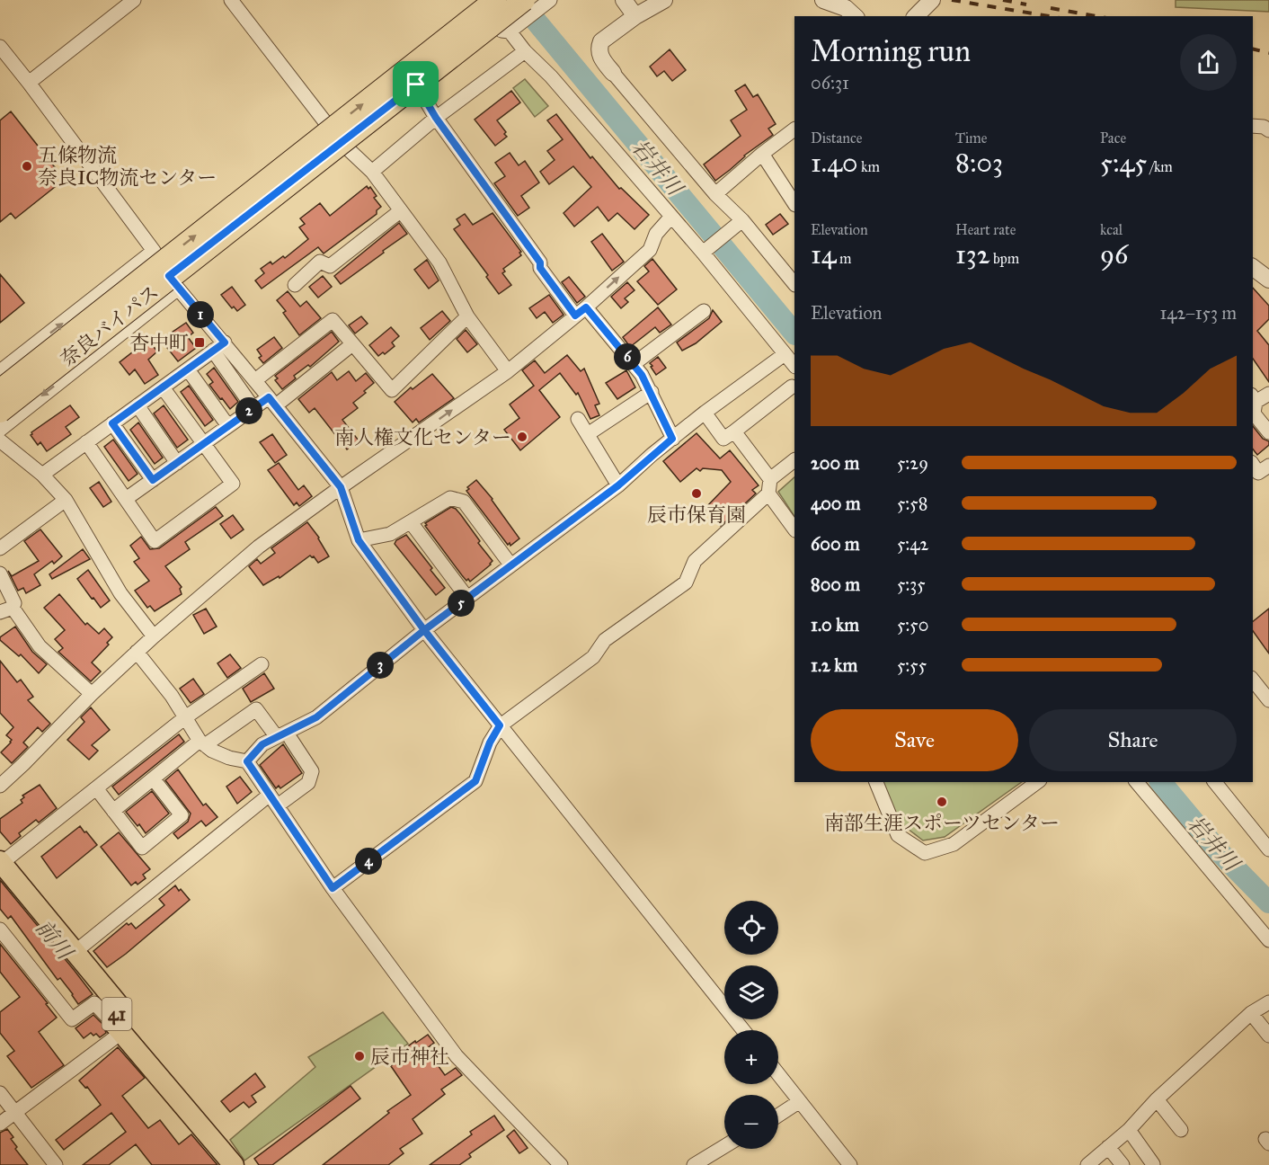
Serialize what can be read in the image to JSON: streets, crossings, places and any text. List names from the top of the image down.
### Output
{
  "streets": {
    "highway": ["奈良バイパス"],
    "main road": ["41"]
  },
  "water": ["岩井川", "前川"],
  "places": {
    "other": [
      "五條物流 奈良IC物流センター",
      "南人権文化センター",
      "辰市保育園",
      "南部生涯スポーツセンター",
      "辰市神社"
    ],
    "transit": ["杏中町"]
  },
  "page": {
    "heading": ["Morning run", "06:31"],
    "stats": [
      ["Distance", "1.40 km"],
      ["Time", "8:03"],
      ["Pace", "5:45 /km"],
      ["Elevation", "14 m"],
      ["Heart rate", "132 bpm"],
      ["kcal", "96"]
    ],
    "chart": ["Elevation", "142–153 m"],
    "pins": [
      "1",
      "6",
      "2",
      "5",
      "3",
      "4"
    ],
    "list": [
      {
        "name": "200 m",
        "note": "5:29"
      },
      {
        "name": "400 m",
        "note": "5:58"
      },
      {
        "name": "600 m",
        "note": "5:42"
      },
      {
        "name": "800 m",
        "note": "5:35"
      },
      {
        "name": "1.0 km",
        "note": "5:50"
      },
      {
        "name": "1.2 km",
        "note": "5:55"
      }
    ],
    "buttons": ["Save", "Share"],
    "map_buttons": ["+", "−"]
  }
}
